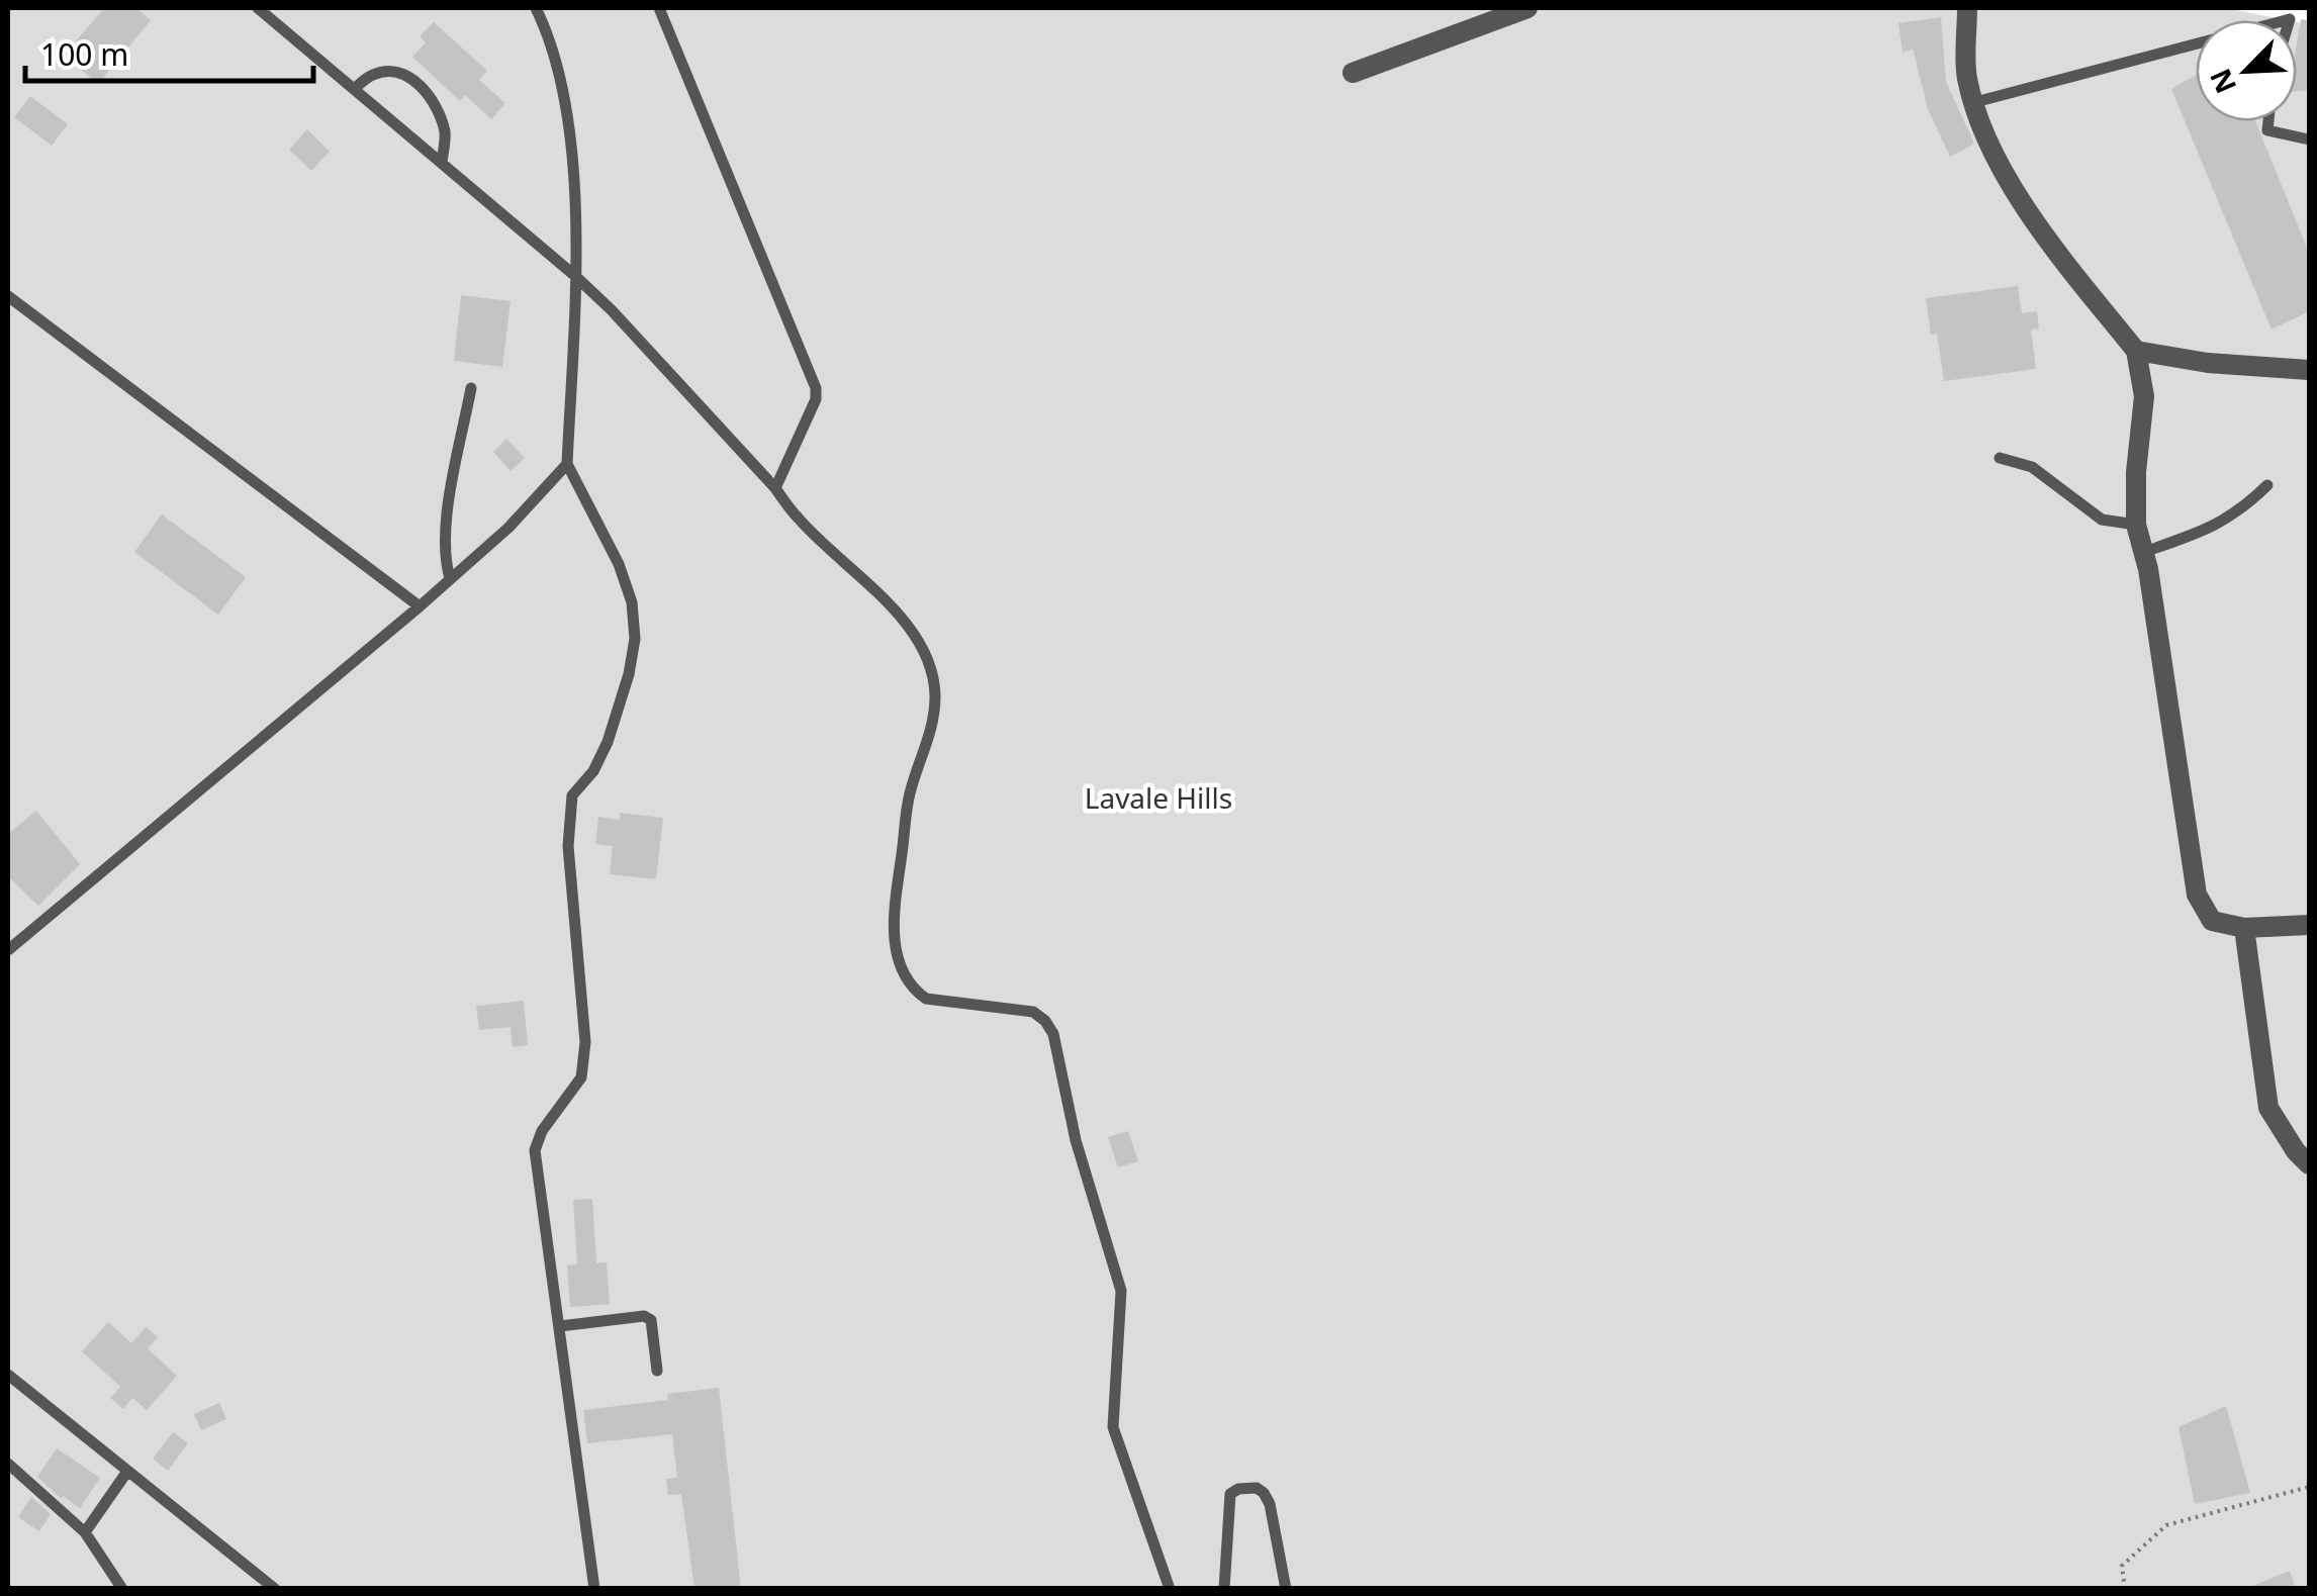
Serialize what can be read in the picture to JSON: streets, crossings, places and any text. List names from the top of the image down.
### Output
{
  "parks": ["Lavale Hills"],
  "scale_bar": "100 m",
  "north": "bottom left"
}
